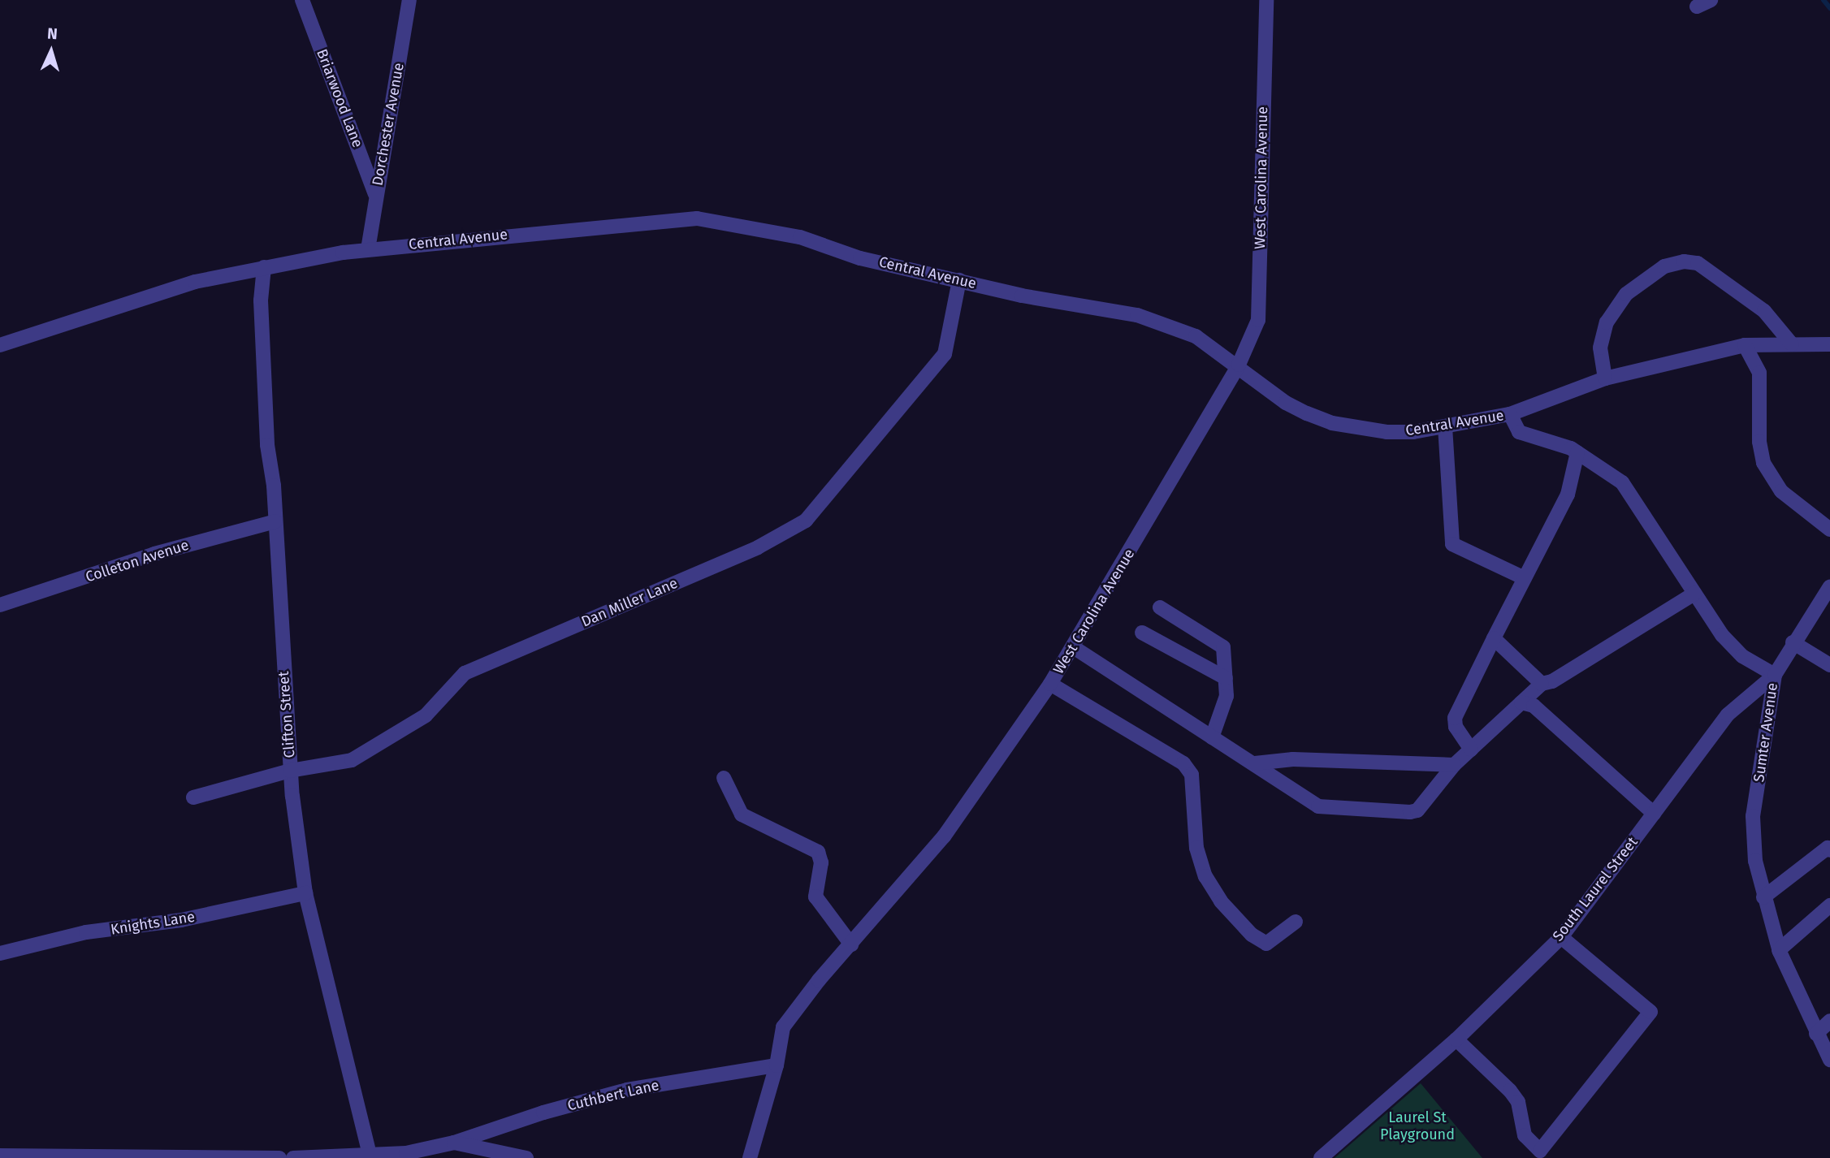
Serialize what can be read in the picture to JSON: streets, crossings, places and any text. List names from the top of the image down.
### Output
{
  "streets": {
    "street": [
      "Briarwood Lane",
      "Dorchester Avenue",
      "West Carolina Avenue",
      "Central Avenue",
      "Colleton Avenue",
      "Dan Miller Lane",
      "Clifton Street",
      "Sumter Avenue",
      "South Laurel Street",
      "Knights Lane",
      "Cuthbert Lane"
    ]
  },
  "crossings": [
    ["Briarwood Lane", "Dorchester Avenue"],
    ["Dorchester Avenue", "Central Avenue"],
    ["West Carolina Avenue", "Central Avenue"],
    ["West Carolina Avenue", "Cuthbert Lane"],
    ["Central Avenue", "Dan Miller Lane"],
    ["Central Avenue", "Clifton Street"],
    ["Central Avenue", "Sumter Avenue"],
    ["Colleton Avenue", "Clifton Street"],
    ["Dan Miller Lane", "Clifton Street"],
    ["Clifton Street", "Knights Lane"],
    ["Clifton Street", "Cuthbert Lane"],
    ["Sumter Avenue", "South Laurel Street"]
  ],
  "parks": ["Laurel St Playground"],
  "north": "top"
}
